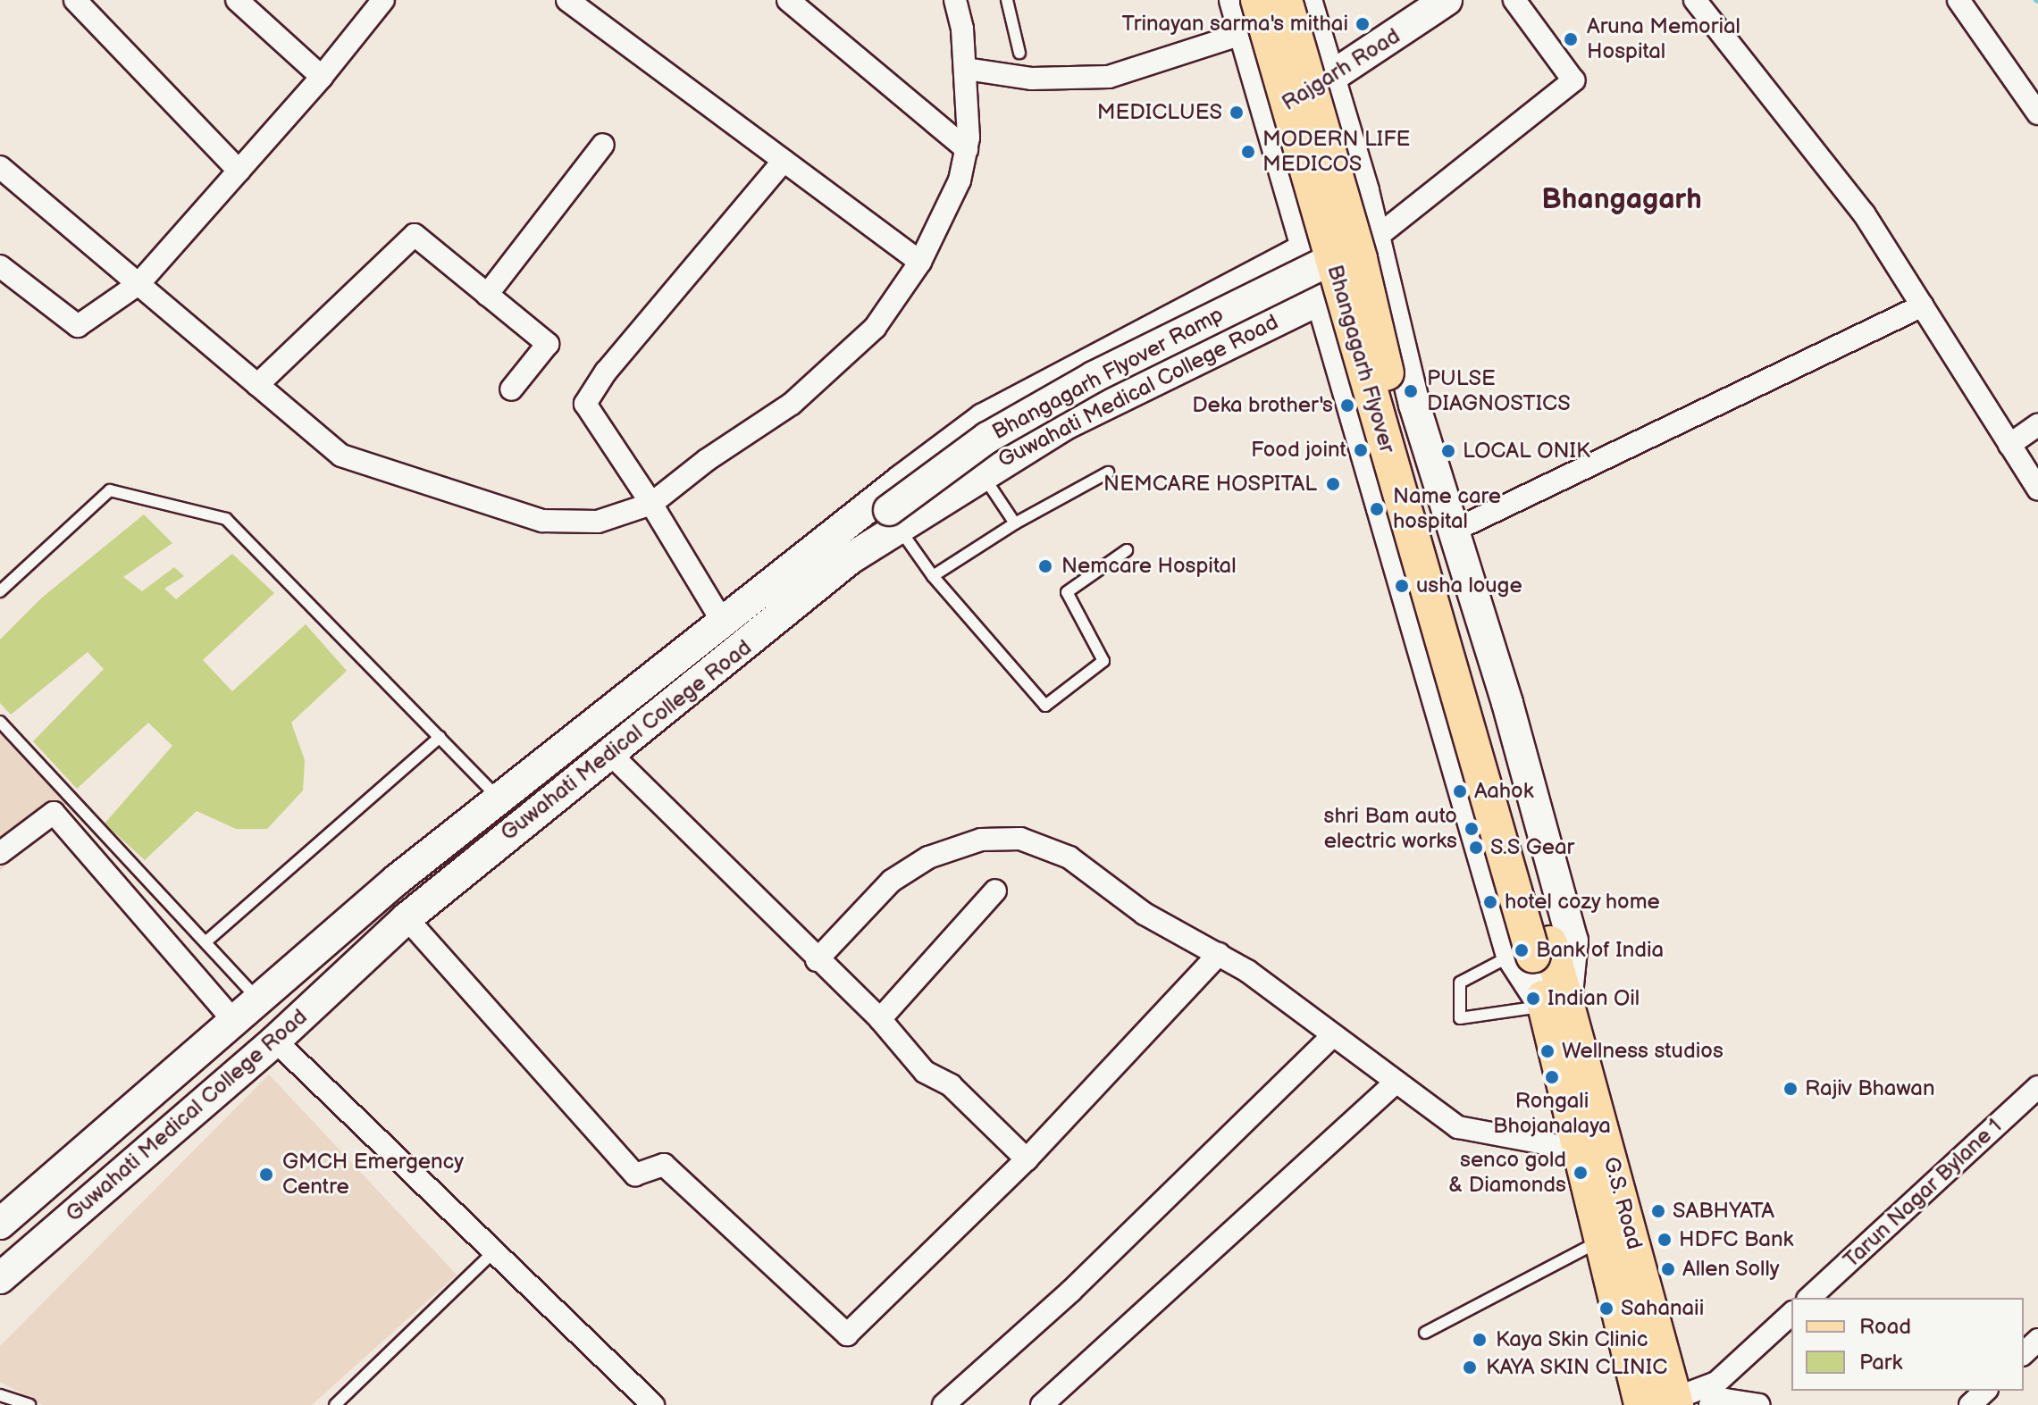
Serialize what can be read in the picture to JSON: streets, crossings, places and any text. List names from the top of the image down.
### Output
{
  "streets": {
    "main road": [
      "Rajgarh Road",
      "Bhangagarh Flyover",
      "Bhangagarh Flyover Ramp",
      "Guwahati Medical College Road",
      "G.S. Road"
    ],
    "street": ["Tarun Nagar Bylane 1"]
  },
  "crossings": [
    ["Bhangagarh Flyover", "Bhangagarh Flyover Ramp"],
    ["Bhangagarh Flyover", "Guwahati Medical College Road"],
    ["Bhangagarh Flyover", "G.S. Road"],
    ["Bhangagarh Flyover Ramp", "Guwahati Medical College Road"]
  ],
  "districts": ["Bhangagarh"],
  "places": [
    "Trinayan sarma's mithai",
    "Aruna Memorial Hospital",
    "MEDICLUES",
    "MODERN LIFE MEDICOS",
    "PULSE DIAGNOSTICS",
    "Deka brother's",
    "Food joint",
    "LOCAL ONIK",
    "NEMCARE HOSPITAL",
    "Name care hospital",
    "Nemcare Hospital",
    "usha louge",
    "Aahok",
    "shri Bam auto electric works",
    "S.S Gear",
    "hotel cozy home",
    "Bank of India",
    "Indian Oil",
    "Wellness studios",
    "Rongali Bhojanalaya",
    "Rajiv Bhawan",
    "senco gold & Diamonds",
    "GMCH Emergency Centre",
    "SABHYATA",
    "HDFC Bank",
    "Allen Solly",
    "Sahanaii",
    "Kaya Skin Clinic",
    "KAYA SKIN CLINIC"
  ],
  "legend": ["Road", "Park"]
}
